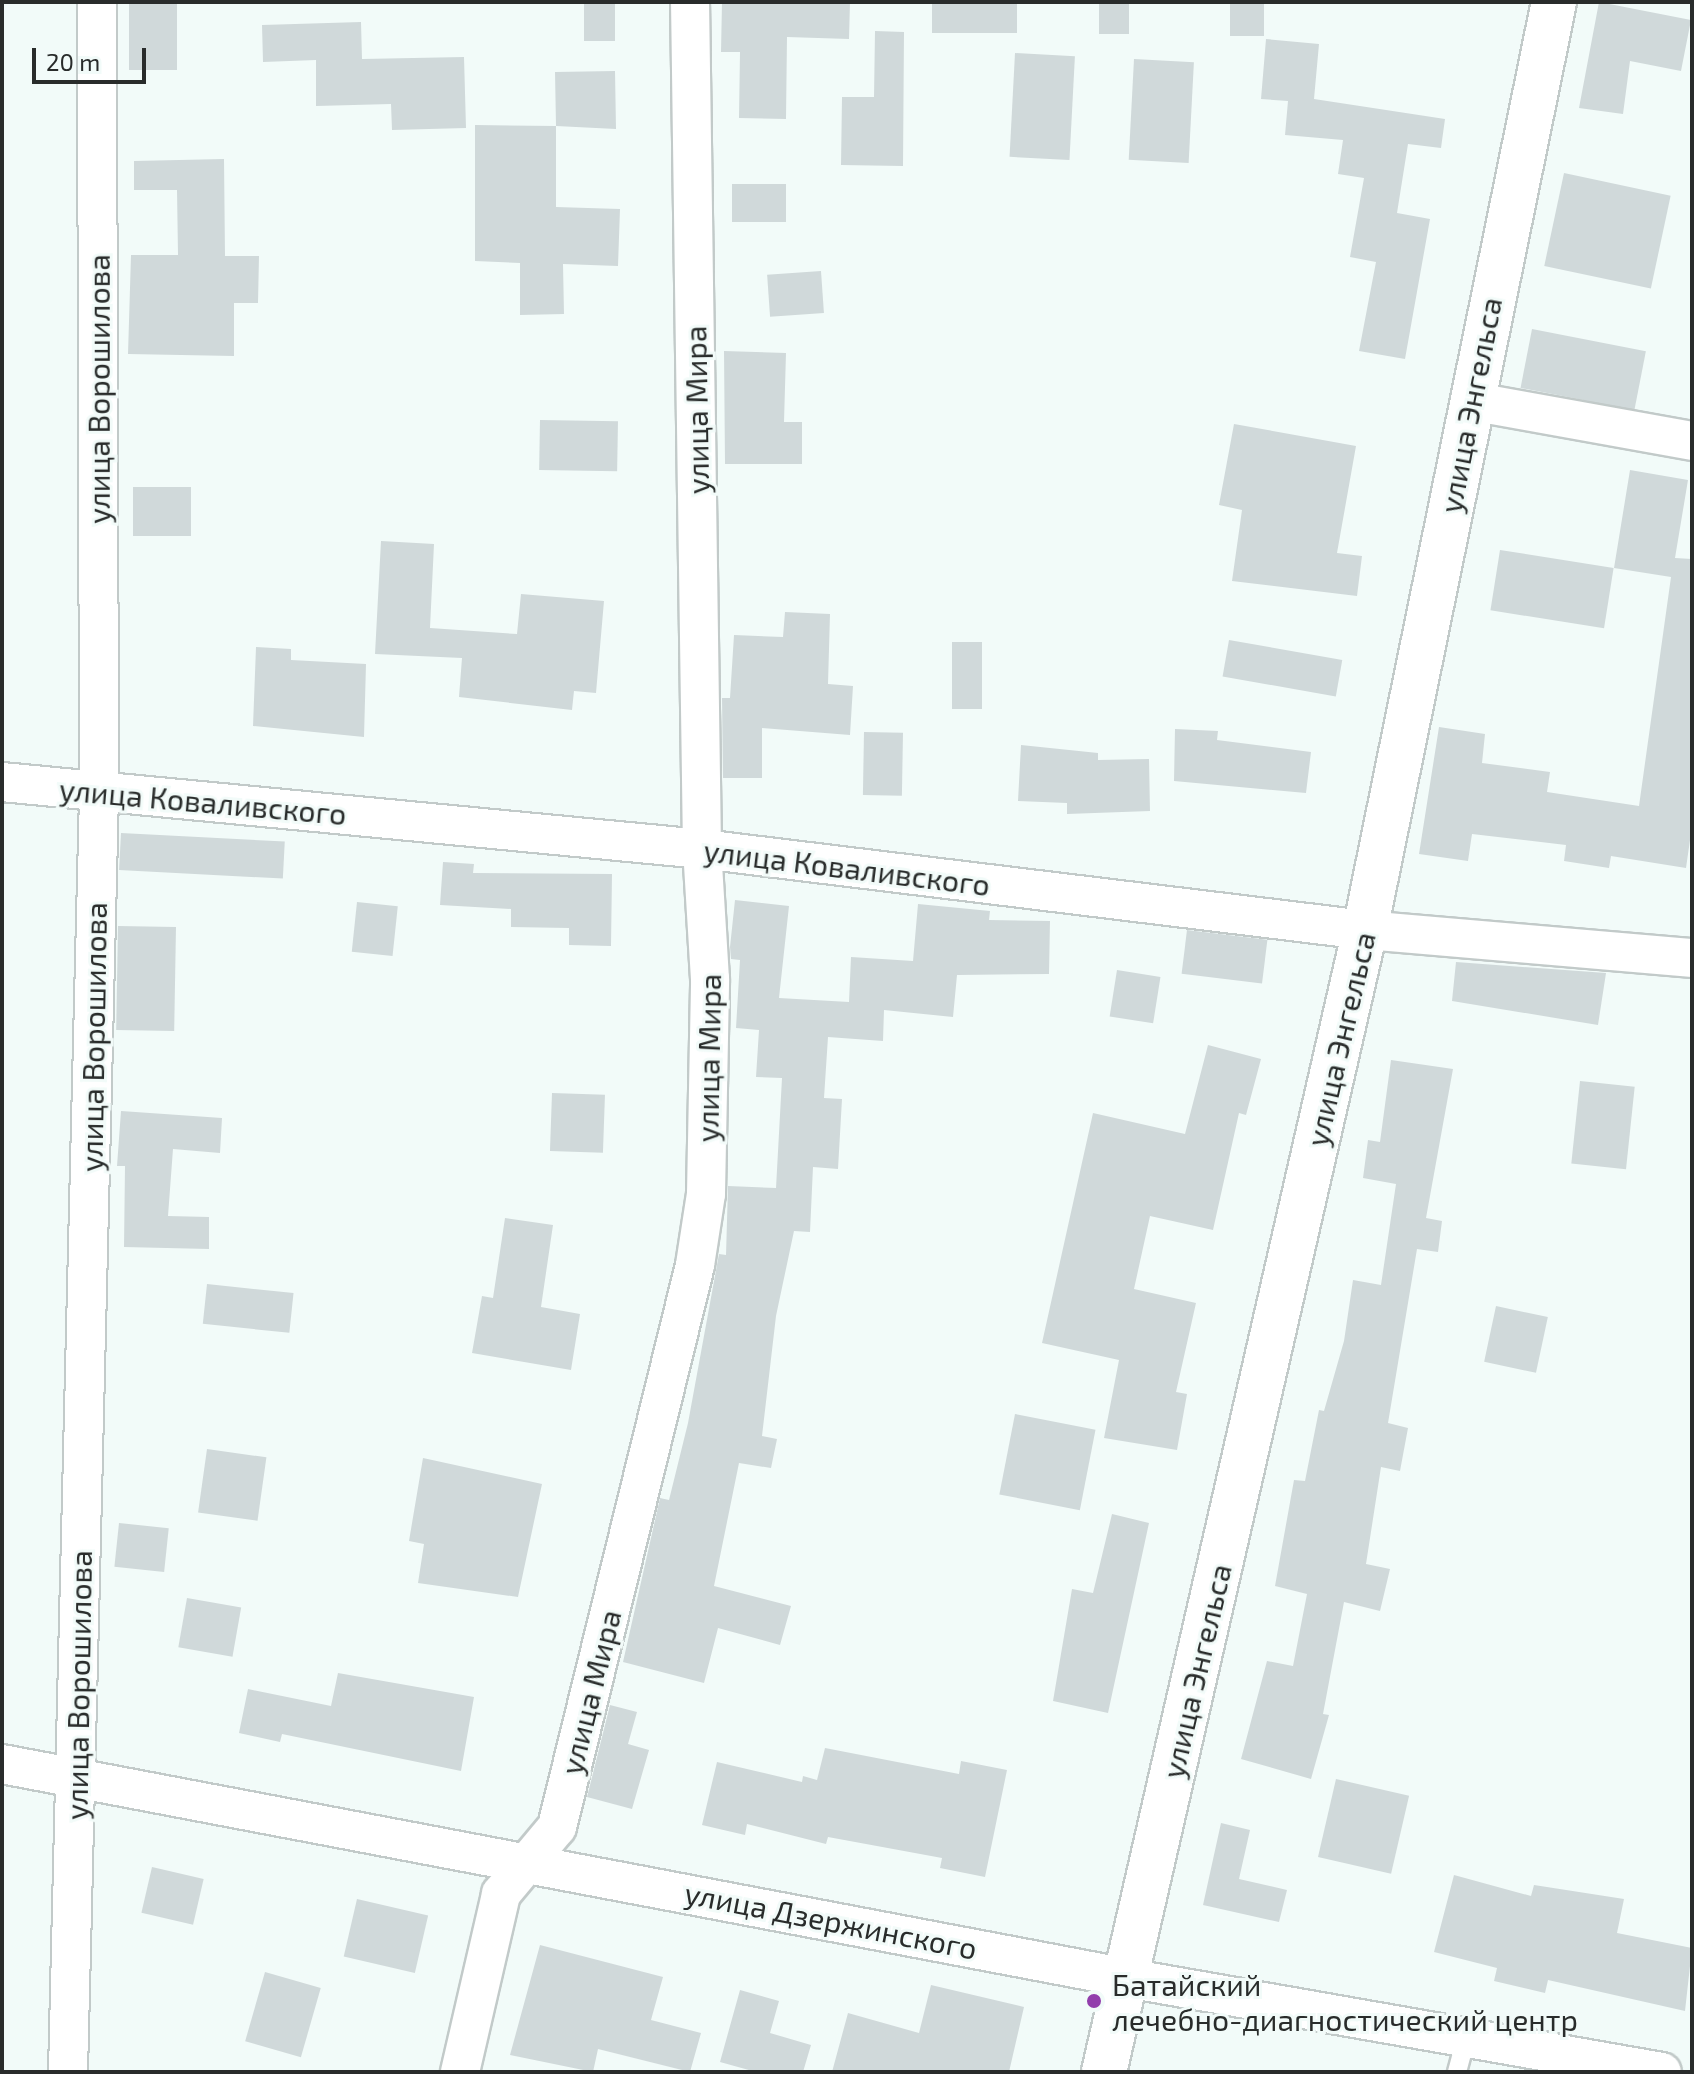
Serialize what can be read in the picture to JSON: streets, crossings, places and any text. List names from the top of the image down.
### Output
{
  "streets": {
    "main road": ["улица Энгельса"],
    "street": [
      "улица Ворошилова",
      "улица Мира",
      "улица Коваливского",
      "улица Дзержинского"
    ]
  },
  "crossings": [
    ["улица Ворошилова", "улица Коваливского"],
    ["улица Ворошилова", "улица Дзержинского"],
    ["улица Энгельса", "улица Коваливского"],
    ["улица Энгельса", "улица Дзержинского"],
    ["улица Мира", "улица Коваливского"],
    ["улица Мира", "улица Дзержинского"]
  ],
  "places": ["Батайский лечебно-диагностический центр"],
  "scale_bar": "20 m"
}
